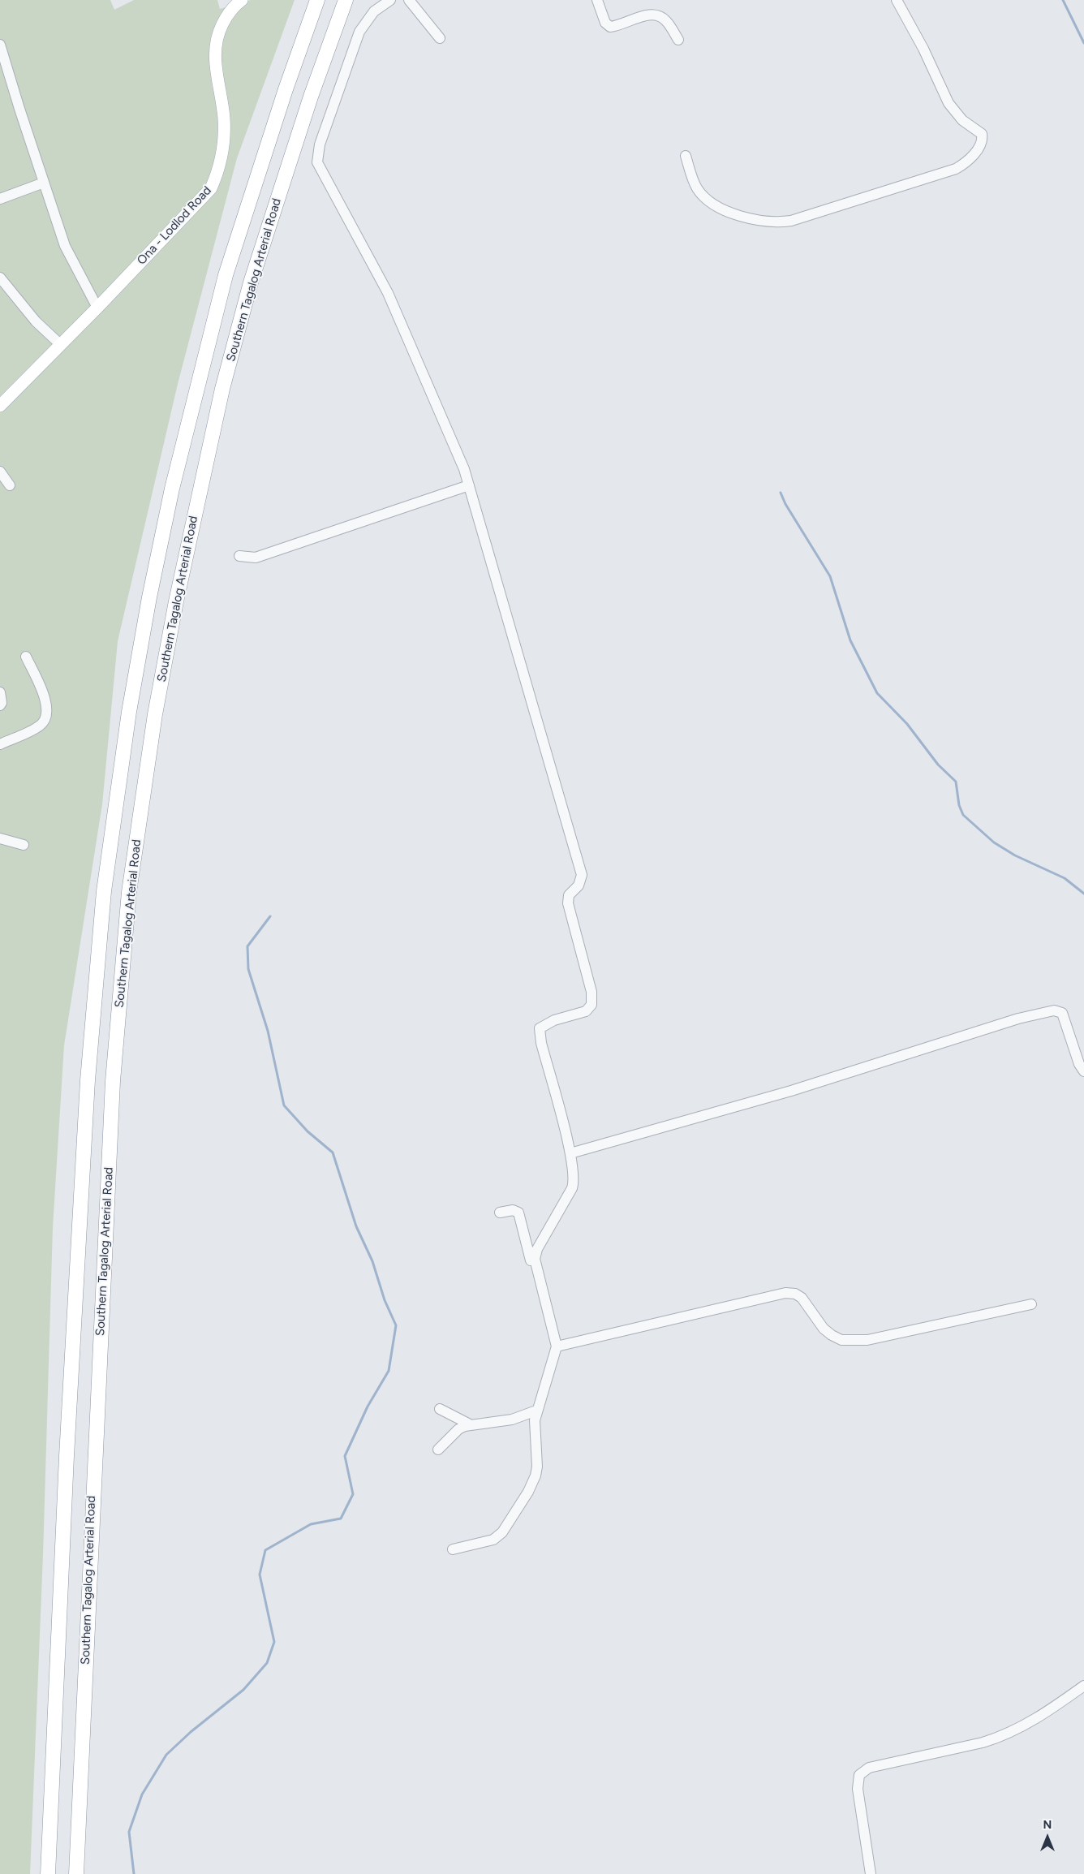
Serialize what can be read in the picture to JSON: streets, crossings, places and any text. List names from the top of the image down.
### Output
{
  "streets": {
    "highway": ["Southern Tagalog Arterial Road"],
    "main road": ["Ona - Lodlod Road"]
  },
  "north": "top"
}
